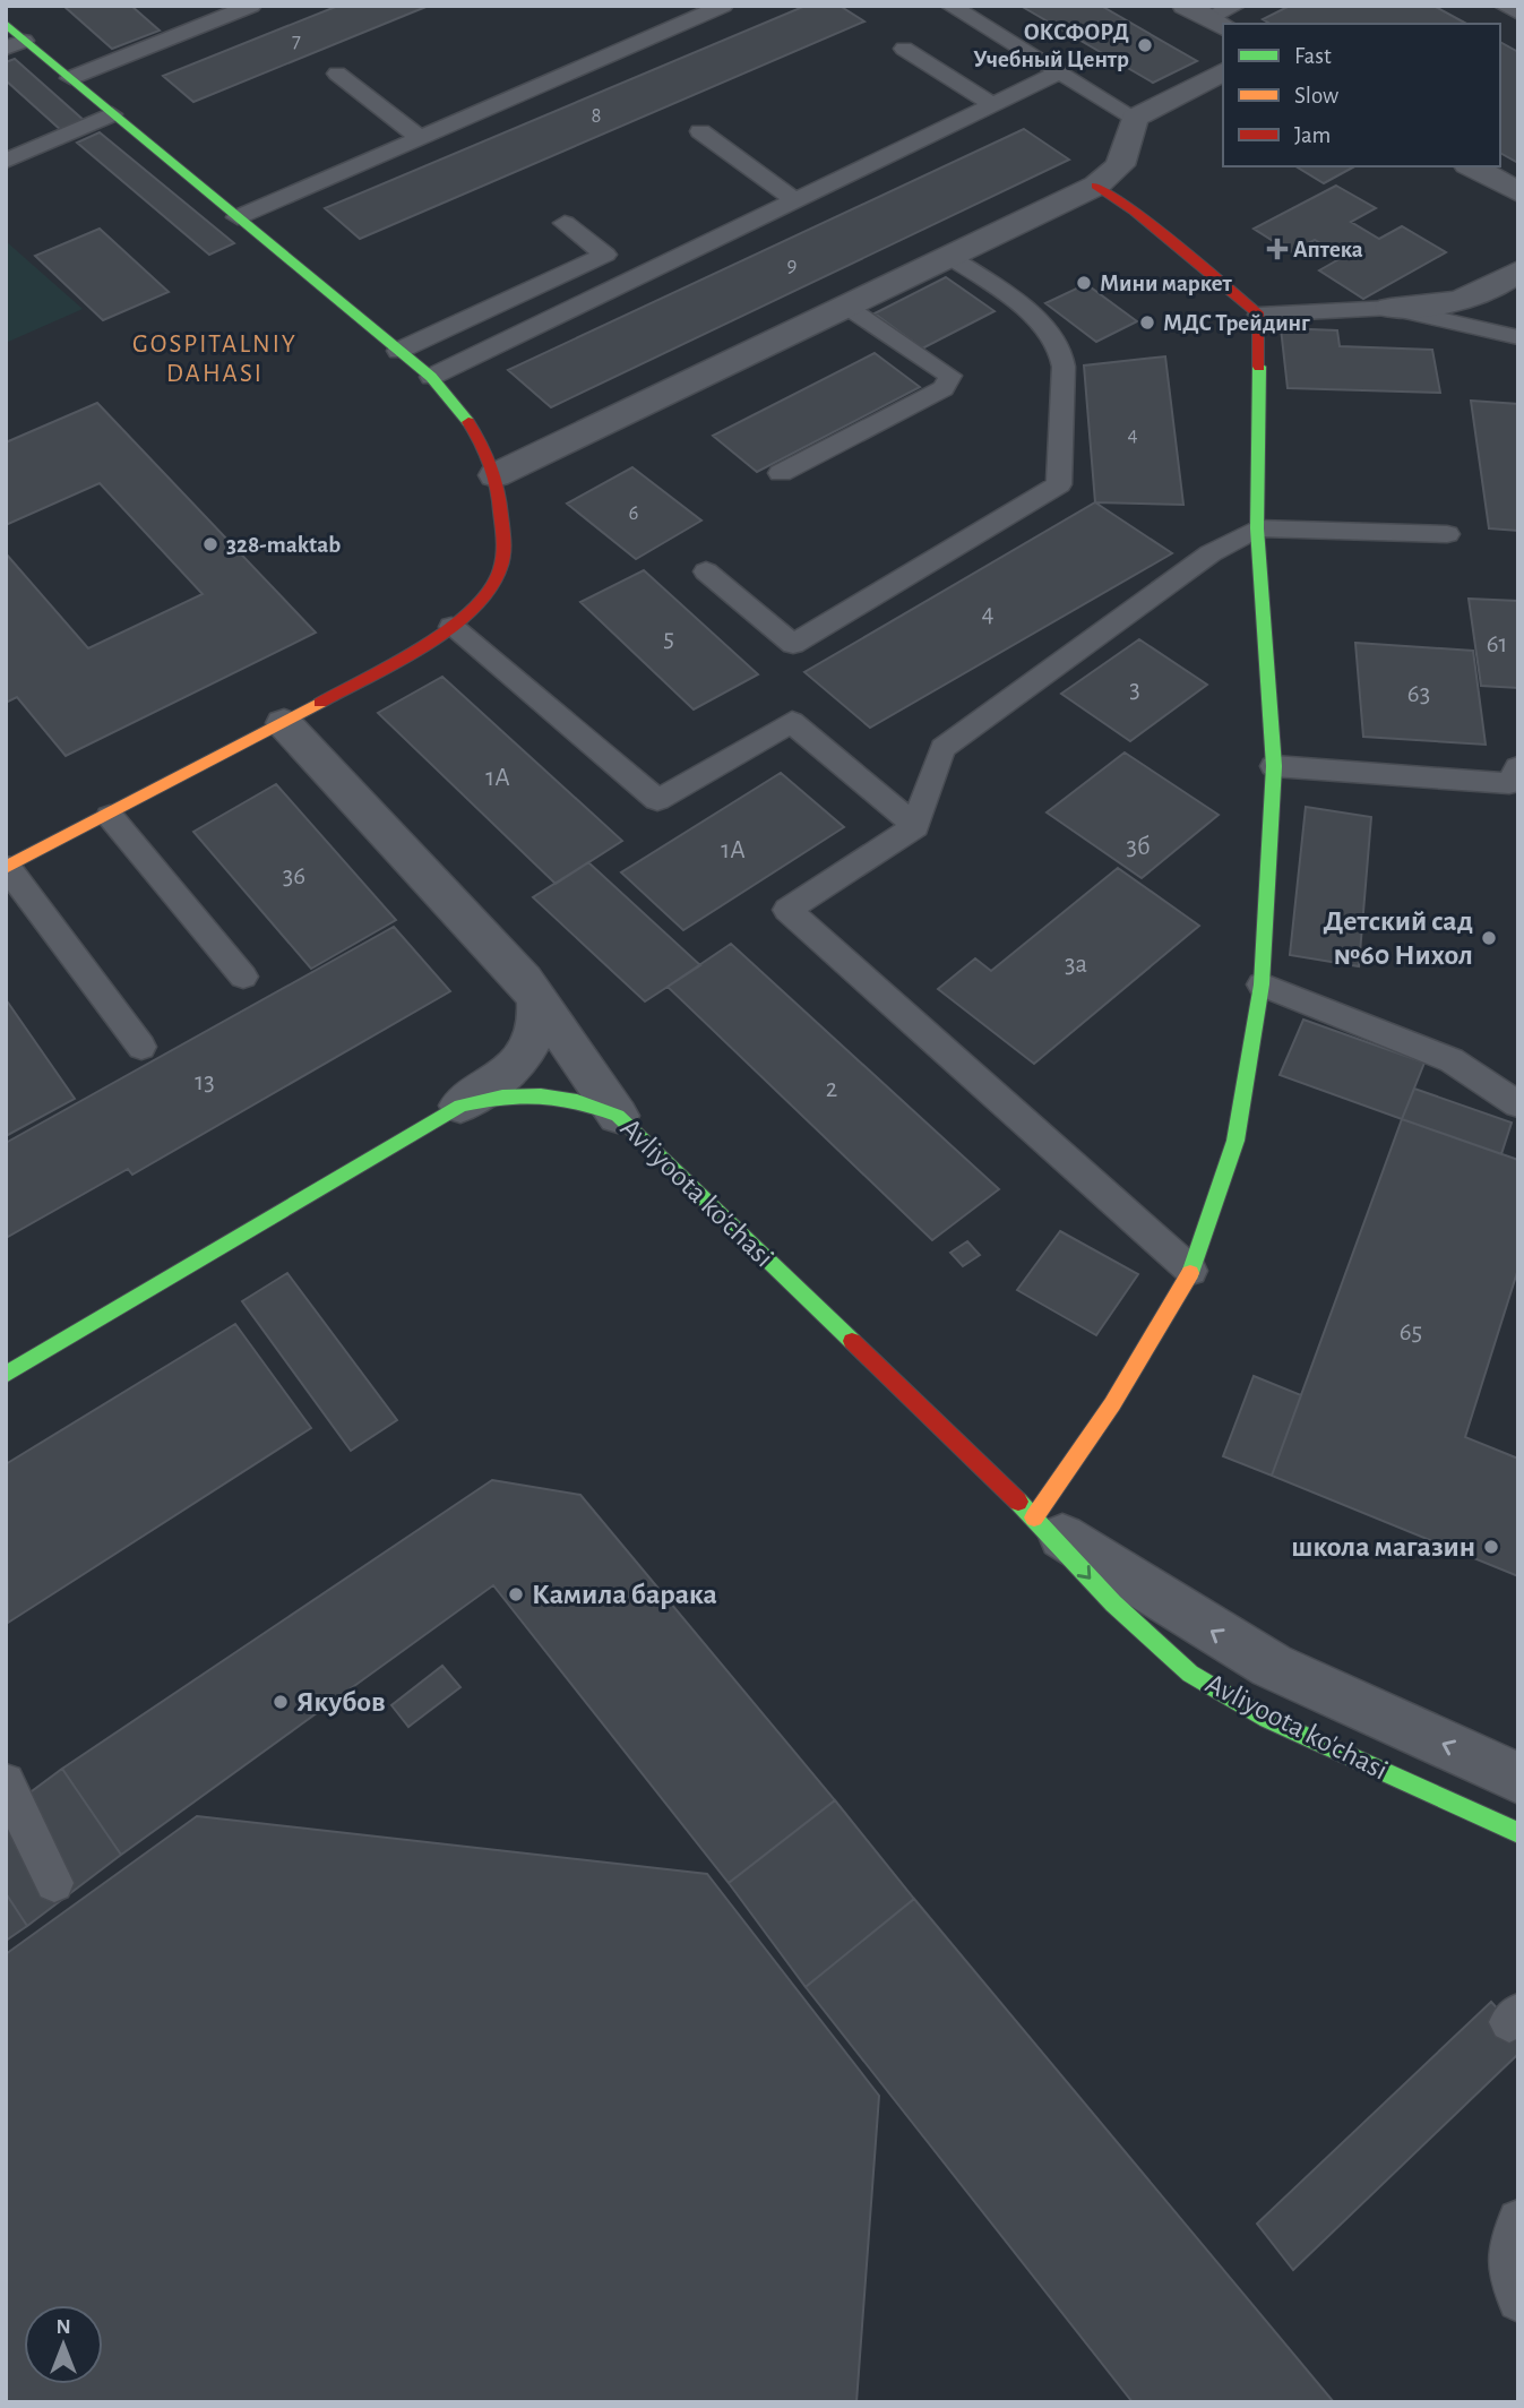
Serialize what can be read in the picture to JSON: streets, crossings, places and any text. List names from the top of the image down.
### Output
{
  "streets": {
    "street": ["Avliyoota ko'chasi"]
  },
  "districts": ["GOSPITALNIY DAHASI"],
  "places": {
    "other": [
      "ОКСФОРД Учебный Центр",
      "Мини маркет",
      "МДС Трейдинг",
      "328-maktab",
      "Детский сад №60 Нихол",
      "школа магазин",
      "Камила барака",
      "Якубов"
    ],
    "health": ["Аптека"]
  },
  "house_numbers": [
    "7",
    "8",
    "9",
    "4",
    "6",
    "4",
    "5",
    "61",
    "3",
    "63",
    "1А",
    "3б",
    "1А",
    "36",
    "3а",
    "13",
    "2",
    "65"
  ],
  "legend": ["Fast", "Slow", "Jam"],
  "north": "top"
}
